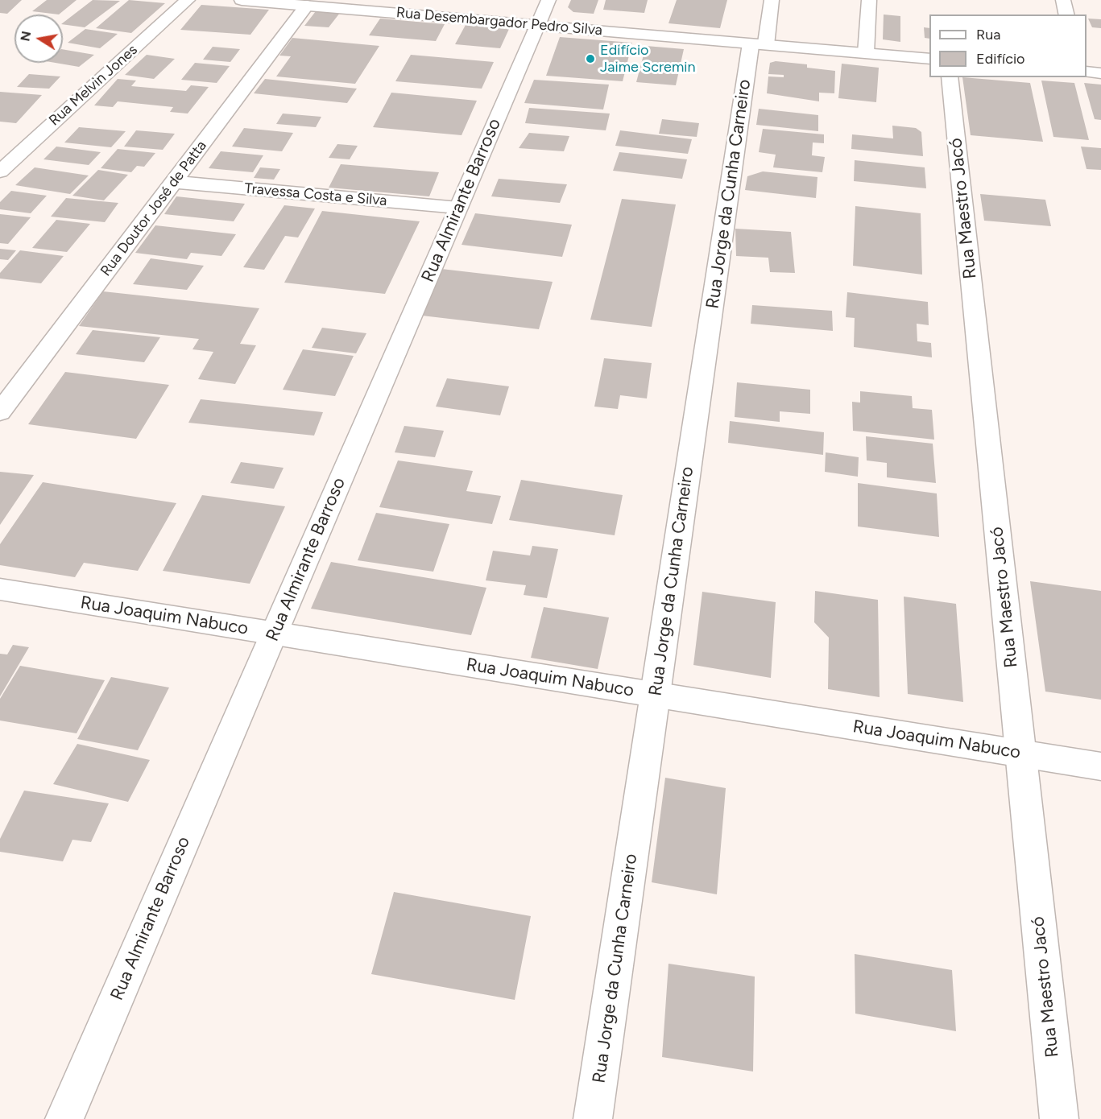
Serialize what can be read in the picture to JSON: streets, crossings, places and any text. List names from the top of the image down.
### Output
{
  "streets": {
    "street": [
      "Rua Desembargador Pedro Silva",
      "Rua Melvin Jones",
      "Rua Jorge da Cunha Carneiro",
      "Travessa Costa e Silva",
      "Rua Almirante Barroso",
      "Rua Doutor José de Patta",
      "Rua Maestro Jacó",
      "Rua Joaquim Nabuco"
    ]
  },
  "crossings": [
    ["Rua Desembargador Pedro Silva", "Rua Jorge da Cunha Carneiro"],
    ["Rua Desembargador Pedro Silva", "Rua Almirante Barroso"],
    ["Rua Desembargador Pedro Silva", "Rua Doutor José de Patta"],
    ["Rua Jorge da Cunha Carneiro", "Rua Joaquim Nabuco"],
    ["Travessa Costa e Silva", "Rua Almirante Barroso"],
    ["Travessa Costa e Silva", "Rua Doutor José de Patta"],
    ["Rua Almirante Barroso", "Rua Joaquim Nabuco"],
    ["Rua Maestro Jacó", "Rua Joaquim Nabuco"]
  ],
  "places": ["Edifício Jaime Scremin"],
  "legend": ["Rua", "Edifício"],
  "north": "left"
}
